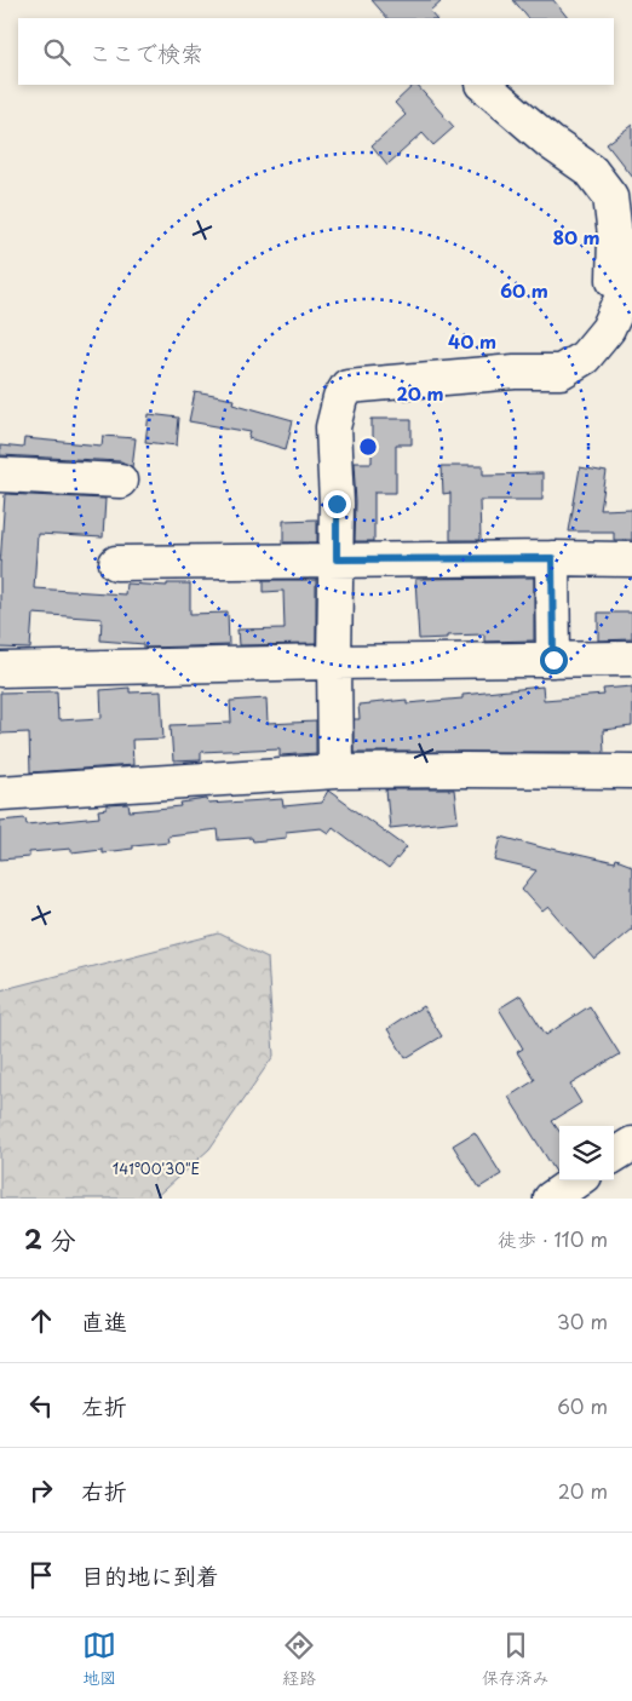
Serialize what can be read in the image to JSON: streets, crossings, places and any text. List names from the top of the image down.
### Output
{
  "page": {
    "search": "ここで検索",
    "heading": ["2 分", "徒歩 · 110 m"],
    "list": [
      ["直進", "30 m"],
      ["左折", "60 m"],
      ["右折", "20 m"],
      "目的地に到着"
    ],
    "nav": ["地図", "経路", "保存済み"]
  },
  "coordinates": ["141°00'30\"E"],
  "rings": [
    "80 m",
    "60 m",
    "40 m",
    "20 m"
  ]
}
